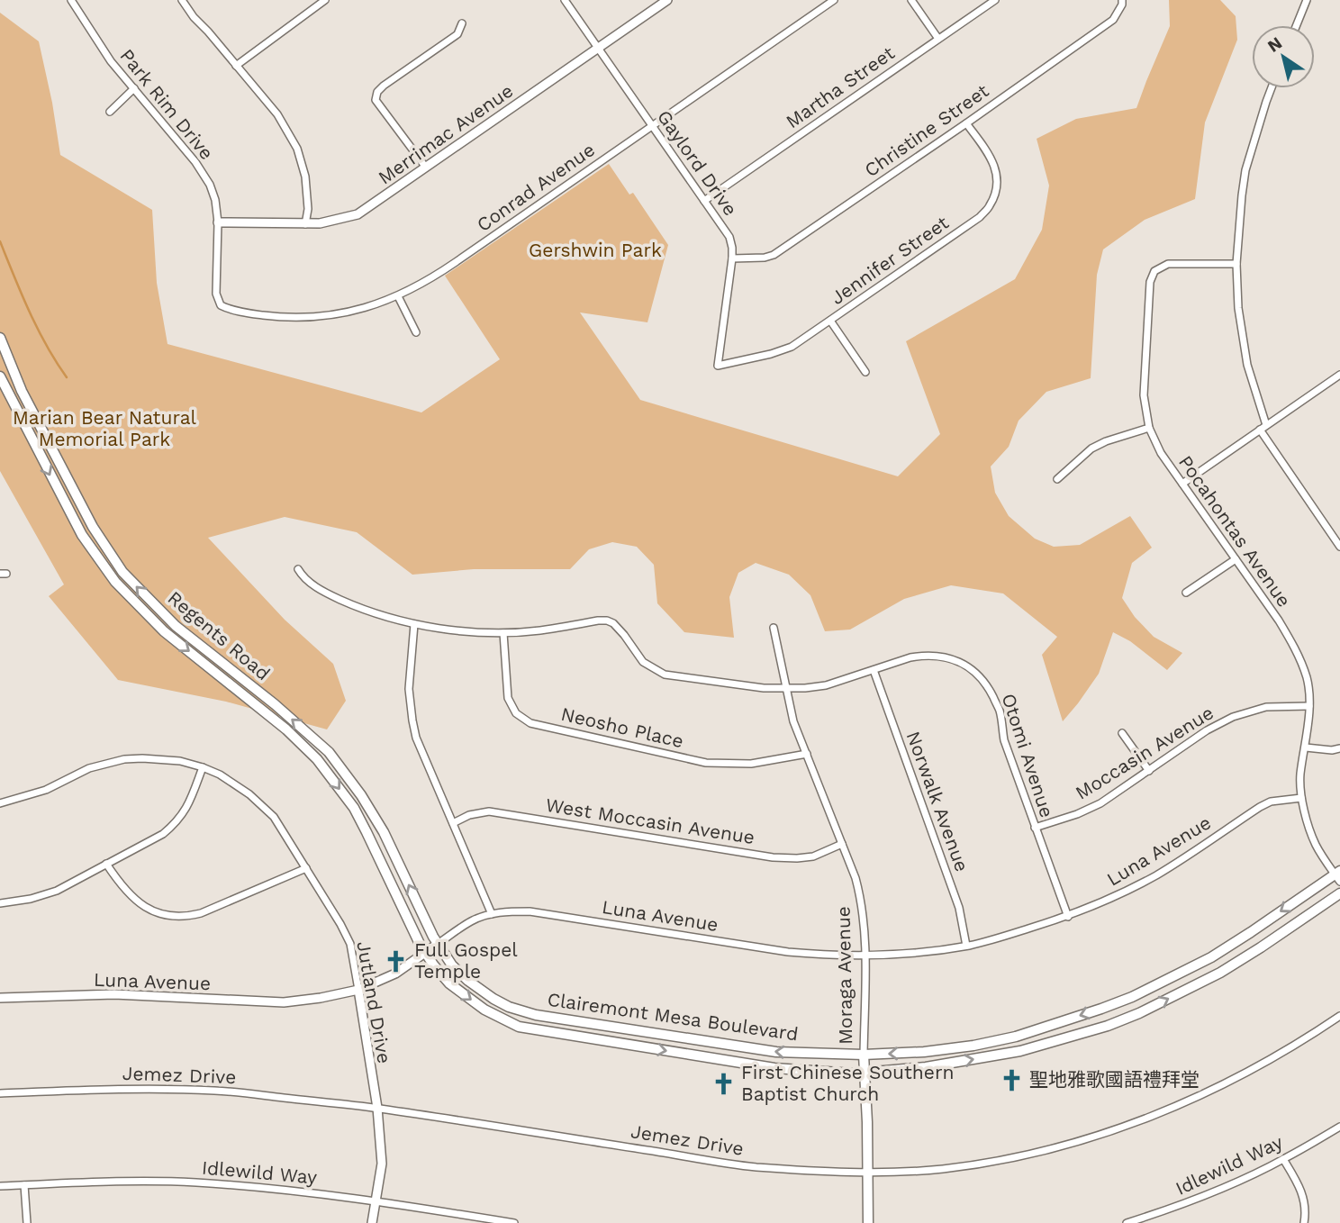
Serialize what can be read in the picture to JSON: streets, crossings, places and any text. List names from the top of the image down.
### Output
{
  "streets": {
    "main road": ["Regents Road", "Moraga Avenue", "Clairemont Mesa Boulevard"],
    "street": [
      "Martha Street",
      "Park Rim Drive",
      "Christine Street",
      "Merrimac Avenue",
      "Gaylord Drive",
      "Conrad Avenue",
      "Jennifer Street",
      "Pocahontas Avenue",
      "Neosho Place",
      "Moccasin Avenue",
      "Otomi Avenue",
      "Norwalk Avenue",
      "West Moccasin Avenue",
      "Luna Avenue",
      "Jutland Drive",
      "Jemez Drive",
      "Idlewild Way"
    ]
  },
  "crossings": [
    ["Martha Street", "Gaylord Drive"],
    ["Park Rim Drive", "Merrimac Avenue"],
    ["Park Rim Drive", "Conrad Avenue"],
    ["Christine Street", "Gaylord Drive"],
    ["Christine Street", "Jennifer Street"],
    ["Merrimac Avenue", "Gaylord Drive"],
    ["Gaylord Drive", "Conrad Avenue"],
    ["Gaylord Drive", "Jennifer Street"],
    ["Pocahontas Avenue", "Moccasin Avenue"],
    ["Pocahontas Avenue", "Luna Avenue"],
    ["Pocahontas Avenue", "Clairemont Mesa Boulevard"],
    ["Regents Road", "Luna Avenue"],
    ["Regents Road", "Clairemont Mesa Boulevard"],
    ["Neosho Place", "Moraga Avenue"],
    ["Moccasin Avenue", "Otomi Avenue"],
    ["Otomi Avenue", "Norwalk Avenue"],
    ["Otomi Avenue", "Luna Avenue"],
    ["Norwalk Avenue", "Luna Avenue"],
    ["West Moccasin Avenue", "Moraga Avenue"],
    ["Luna Avenue", "Moraga Avenue"],
    ["Luna Avenue", "Jutland Drive"],
    ["Luna Avenue", "Clairemont Mesa Boulevard"],
    ["Moraga Avenue", "Clairemont Mesa Boulevard"],
    ["Moraga Avenue", "Jemez Drive"],
    ["Jutland Drive", "Jemez Drive"],
    ["Jutland Drive", "Idlewild Way"]
  ],
  "parks": ["Gershwin Park", "Marian Bear Natural Memorial Park"],
  "places": {
    "church": ["Full Gospel Temple", "聖地雅歌國語禮拜堂", "First Chinese Southern Baptist Church"]
  },
  "north": "top left"
}
